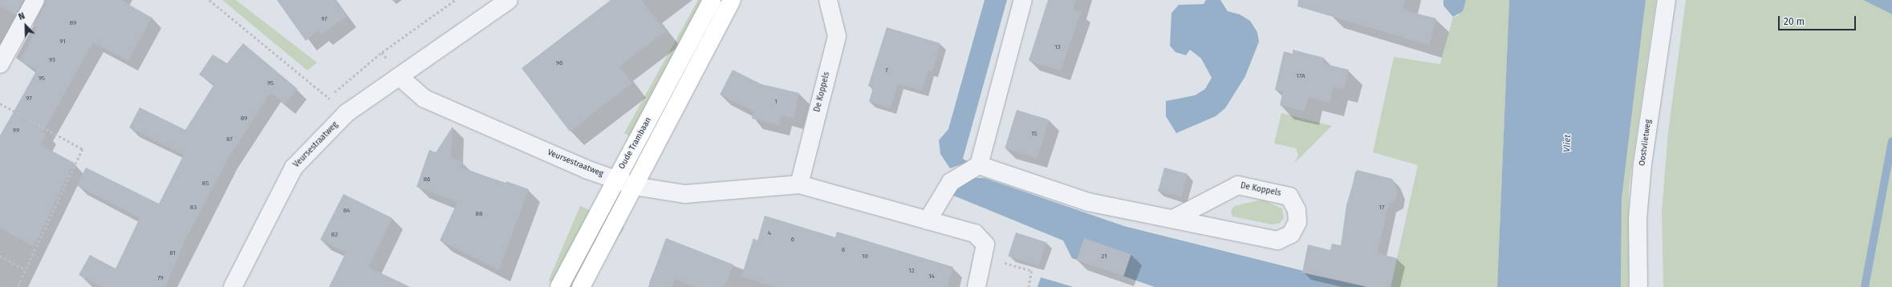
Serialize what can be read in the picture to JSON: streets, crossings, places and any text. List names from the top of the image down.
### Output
{
  "streets": {
    "street": [
      "De Koppels",
      "Oostvlietweg",
      "Oude Trambaan",
      "Veursestraatweg"
    ]
  },
  "crossings": [
    ["Oude Trambaan", "Veursestraatweg"]
  ],
  "water": ["Vliet"],
  "house_numbers": [
    "97",
    "89",
    "91",
    "13",
    "93",
    "96",
    "7",
    "17A",
    "95",
    "95",
    "97",
    "1",
    "89",
    "99",
    "15",
    "87",
    "86",
    "85",
    "83",
    "17",
    "84",
    "88",
    "4",
    "82",
    "6",
    "8",
    "81",
    "10",
    "21",
    "12",
    "14",
    "79"
  ],
  "scale_bar": "20 m",
  "north": "top left"
}
